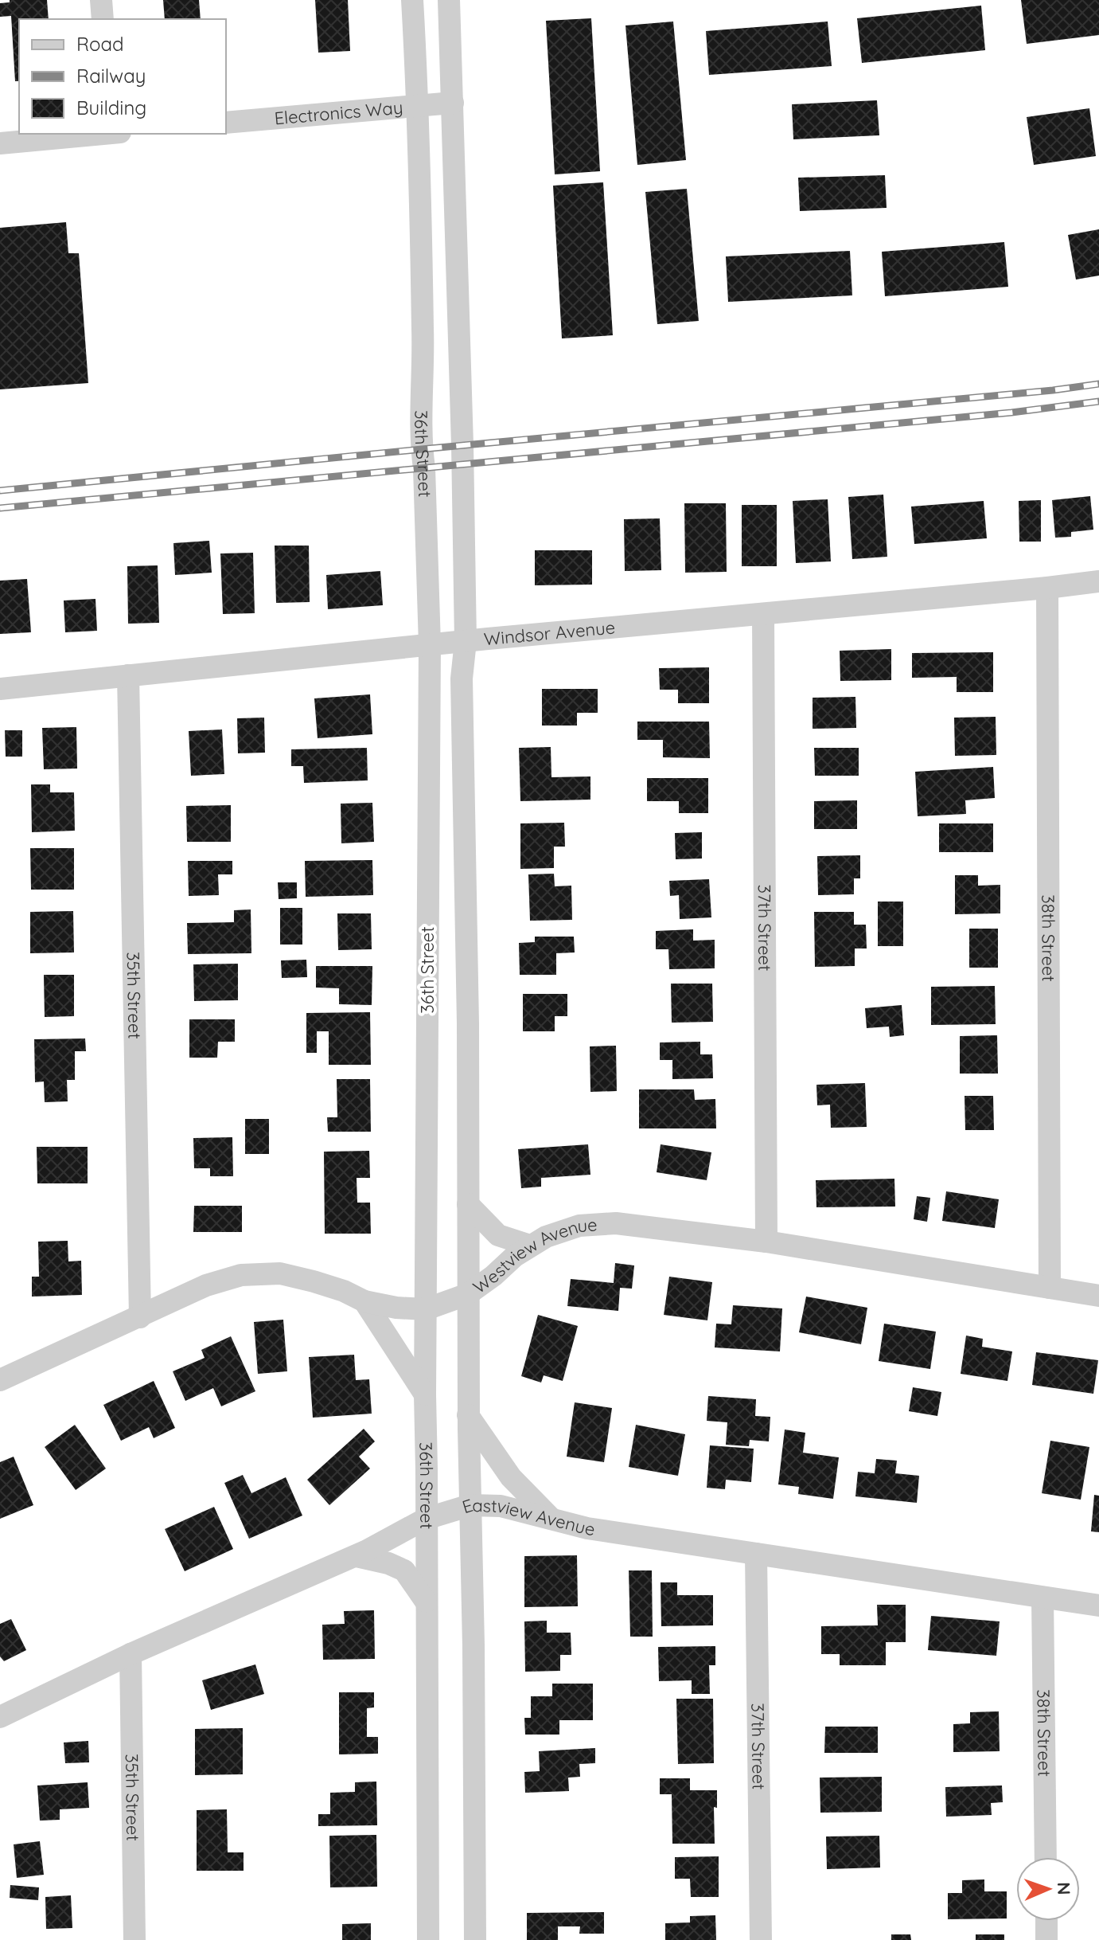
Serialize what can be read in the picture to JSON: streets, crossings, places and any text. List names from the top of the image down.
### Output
{
  "streets": {
    "street": [
      "Electronics Way",
      "36th Street",
      "Windsor Avenue",
      "37th Street",
      "38th Street",
      "35th Street",
      "Westview Avenue",
      "Eastview Avenue"
    ]
  },
  "crossings": [
    ["Electronics Way", "36th Street"],
    ["36th Street", "Windsor Avenue"],
    ["36th Street", "Westview Avenue"],
    ["36th Street", "Eastview Avenue"],
    ["Windsor Avenue", "37th Street"],
    ["Windsor Avenue", "38th Street"],
    ["Windsor Avenue", "35th Street"],
    ["37th Street", "Westview Avenue"],
    ["37th Street", "Eastview Avenue"],
    ["38th Street", "Westview Avenue"],
    ["38th Street", "Eastview Avenue"],
    ["35th Street", "Westview Avenue"],
    ["35th Street", "Eastview Avenue"]
  ],
  "legend": ["Road", "Railway", "Building"],
  "north": "right"
}
